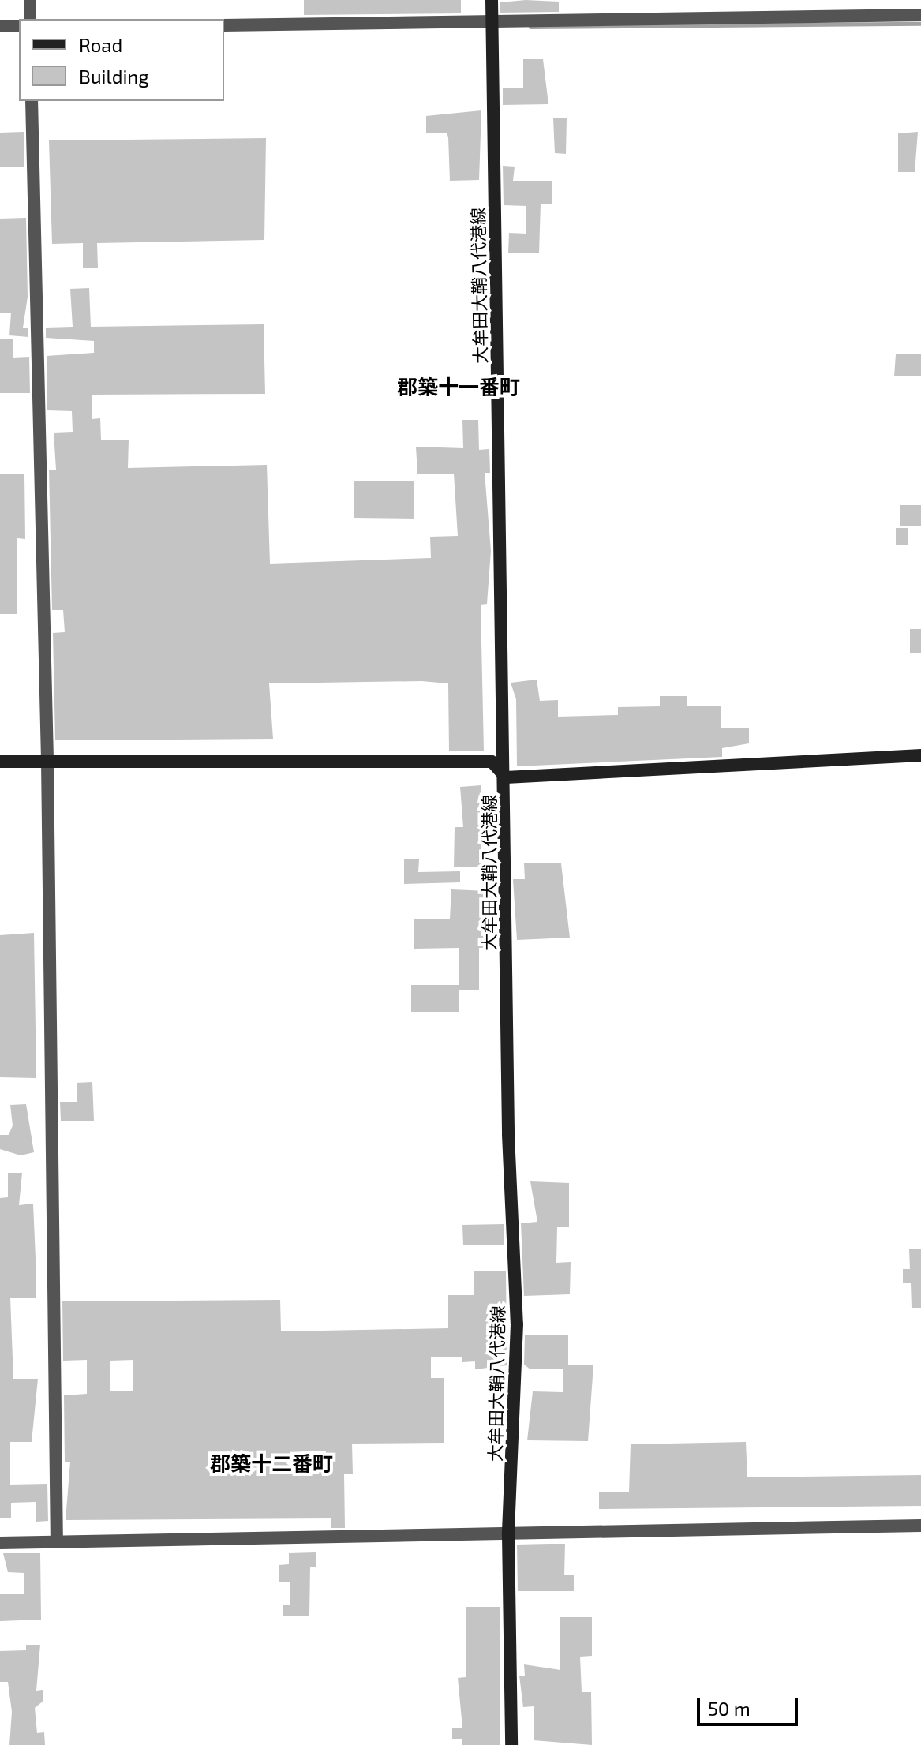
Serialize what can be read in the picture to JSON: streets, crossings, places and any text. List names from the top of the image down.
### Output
{
  "streets": {
    "main road": ["大牟田大鞘八代港線"]
  },
  "districts": ["郡築十一番町", "郡築十二番町"],
  "legend": ["Road", "Building"],
  "scale_bar": "50 m"
}
